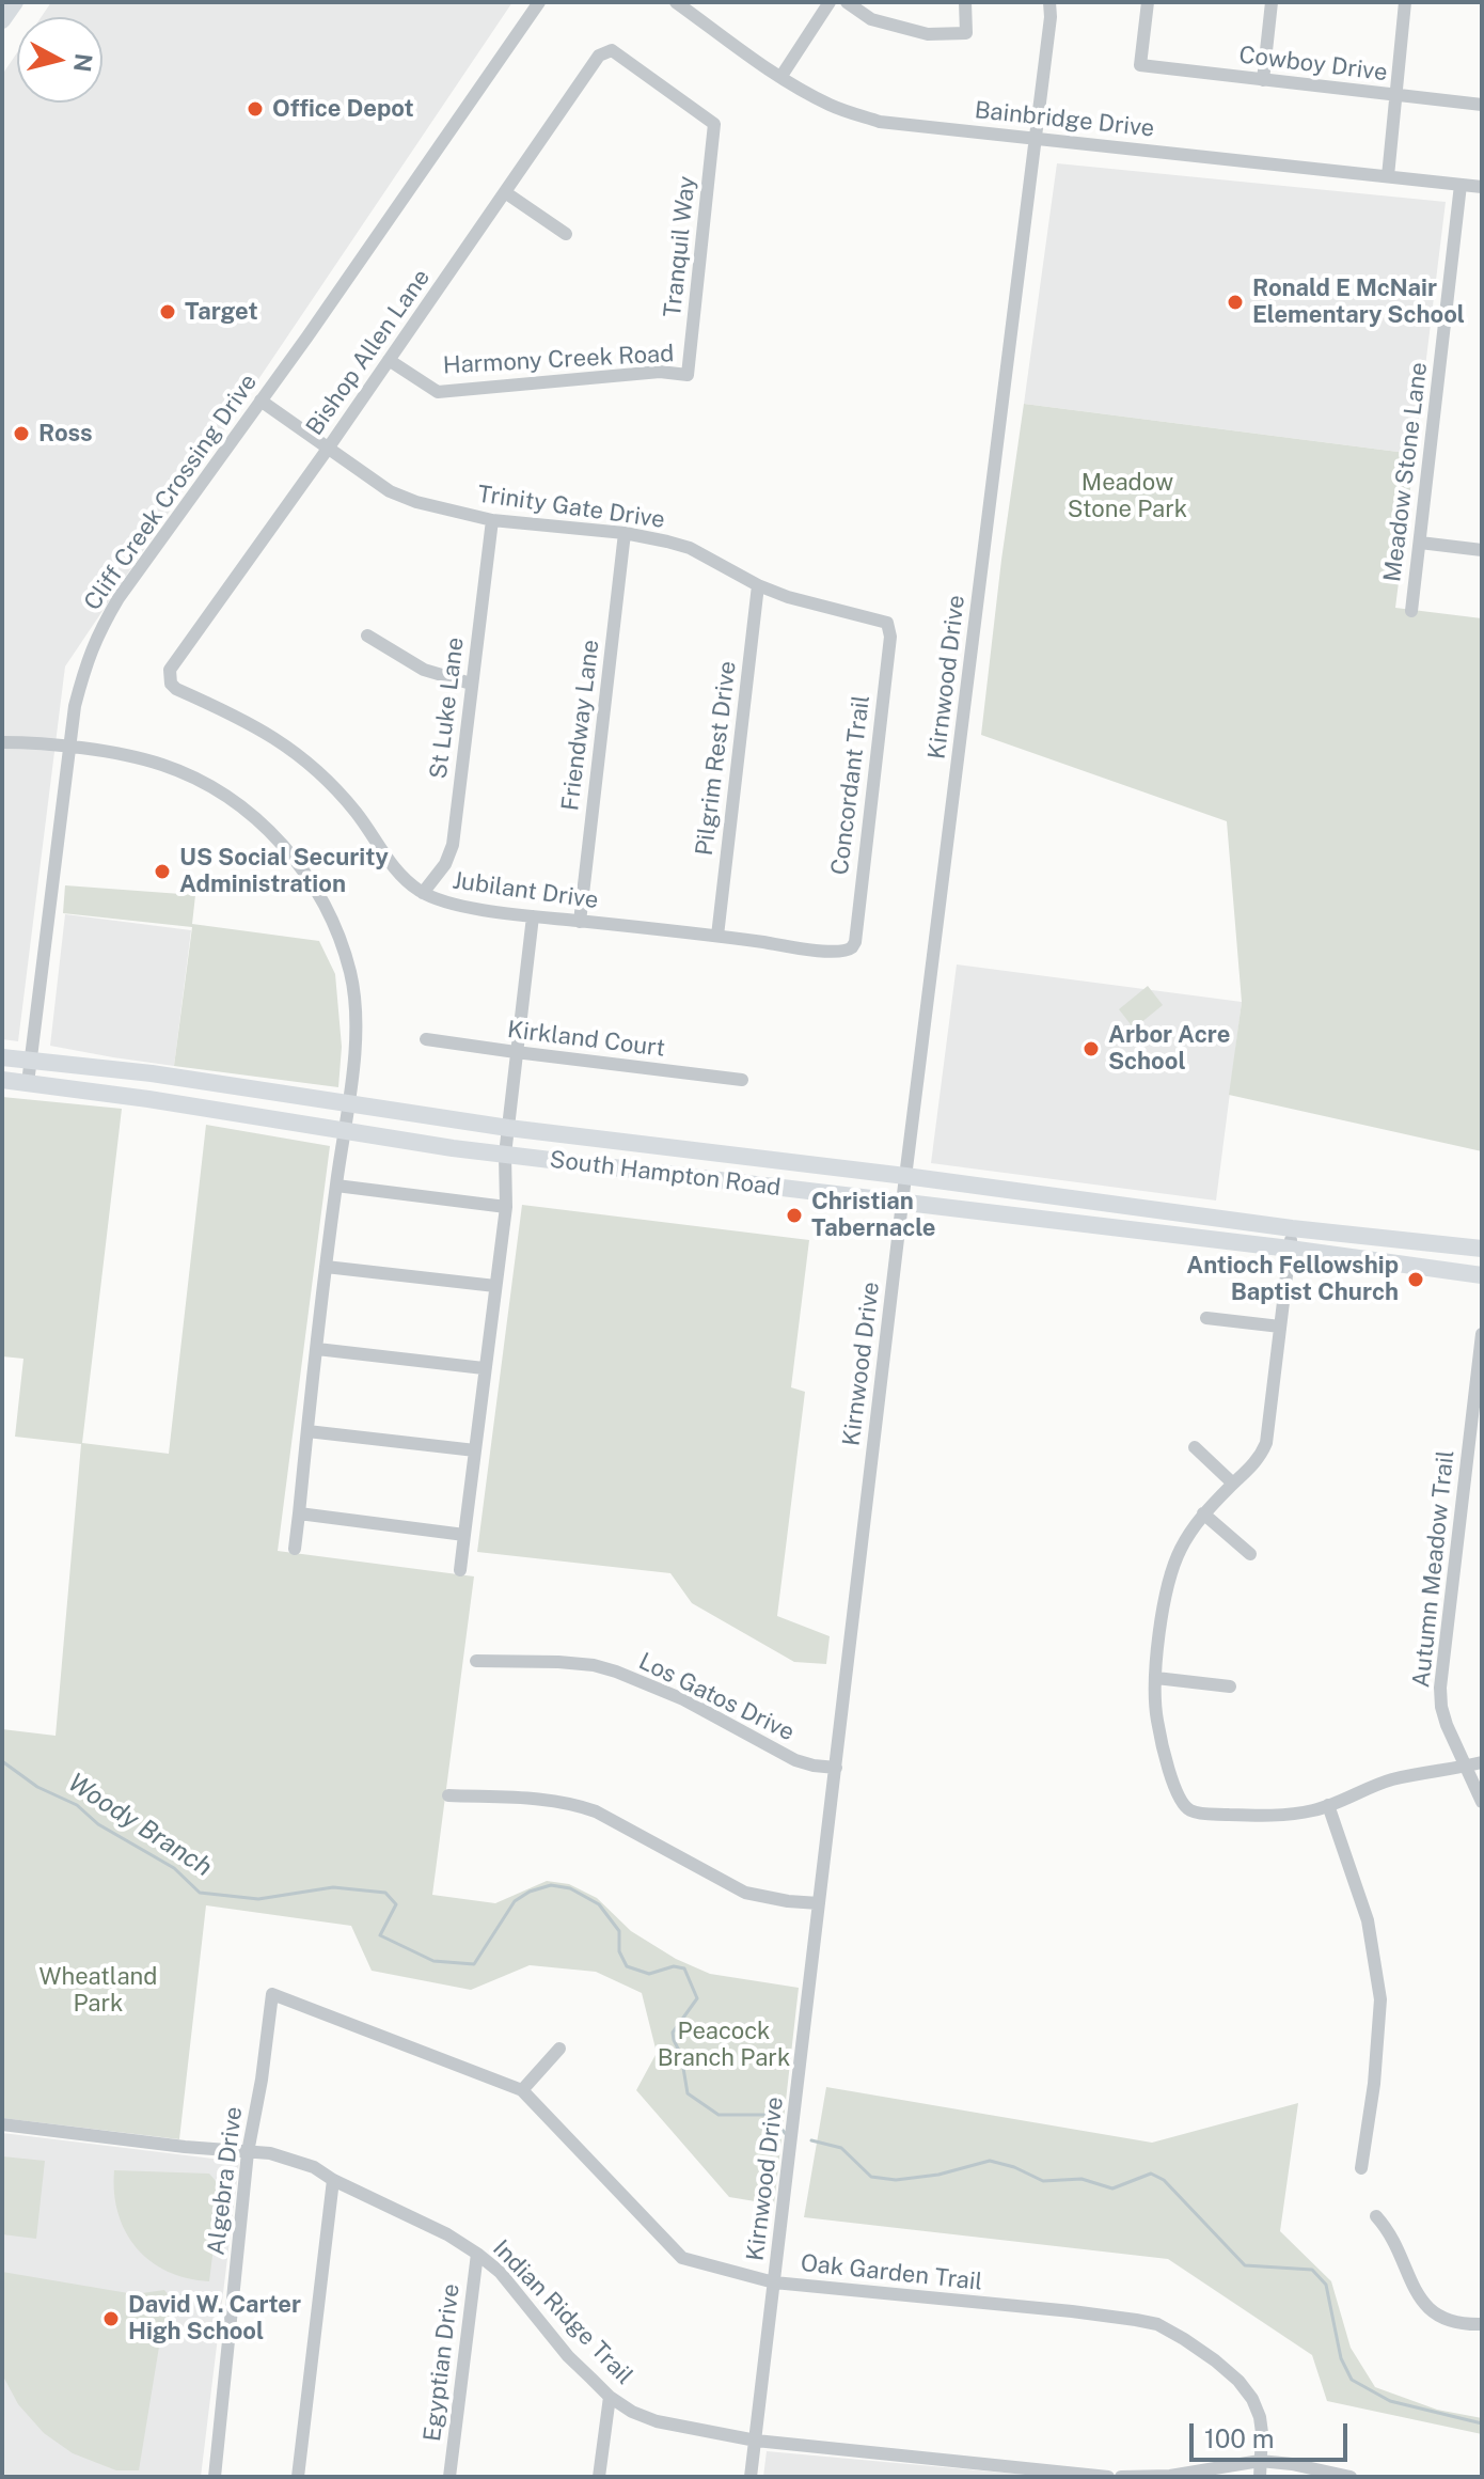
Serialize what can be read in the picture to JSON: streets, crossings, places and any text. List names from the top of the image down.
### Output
{
  "streets": {
    "main road": ["South Hampton Road"],
    "street": [
      "Cowboy Drive",
      "Bainbridge Drive",
      "Tranquil Way",
      "Bishop Allen Lane",
      "Harmony Creek Road",
      "Meadow Stone Lane",
      "Cliff Creek Crossing Drive",
      "Trinity Gate Drive",
      "Kirnwood Drive",
      "St Luke Lane",
      "Friendway Lane",
      "Pilgrim Rest Drive",
      "Concordant Trail",
      "Jubilant Drive",
      "Kirkland Court",
      "Autumn Meadow Trail",
      "Los Gatos Drive",
      "Algebra Drive",
      "Oak Garden Trail",
      "Indian Ridge Trail",
      "Egyptian Drive"
    ]
  },
  "crossings": [
    ["Bainbridge Drive", "Meadow Stone Lane"],
    ["Bainbridge Drive", "Kirnwood Drive"],
    ["Tranquil Way", "Bishop Allen Lane"],
    ["Tranquil Way", "Harmony Creek Road"],
    ["Bishop Allen Lane", "Harmony Creek Road"],
    ["Bishop Allen Lane", "Trinity Gate Drive"],
    ["Bishop Allen Lane", "Jubilant Drive"],
    ["Cliff Creek Crossing Drive", "Trinity Gate Drive"],
    ["Cliff Creek Crossing Drive", "South Hampton Road"],
    ["Trinity Gate Drive", "St Luke Lane"],
    ["Trinity Gate Drive", "Friendway Lane"],
    ["Trinity Gate Drive", "Pilgrim Rest Drive"],
    ["Trinity Gate Drive", "Concordant Trail"],
    ["Kirnwood Drive", "South Hampton Road"],
    ["Kirnwood Drive", "Los Gatos Drive"],
    ["Kirnwood Drive", "Oak Garden Trail"],
    ["Kirnwood Drive", "Indian Ridge Trail"],
    ["St Luke Lane", "Jubilant Drive"],
    ["Friendway Lane", "Jubilant Drive"],
    ["Pilgrim Rest Drive", "Jubilant Drive"],
    ["Concordant Trail", "Jubilant Drive"],
    ["Algebra Drive", "Oak Garden Trail"],
    ["Algebra Drive", "Indian Ridge Trail"],
    ["Indian Ridge Trail", "Egyptian Drive"]
  ],
  "water": ["Woody Branch"],
  "parks": ["Meadow Stone Park", "Wheatland Park", "Peacock Branch Park"],
  "places": [
    "Office Depot",
    "Ronald E McNair Elementary School",
    "Target",
    "Ross",
    "US Social Security Administration",
    "Arbor Acre School",
    "Christian Tabernacle",
    "Antioch Fellowship Baptist Church",
    "David W. Carter High School"
  ],
  "scale_bar": "100 m",
  "north": "right"
}
